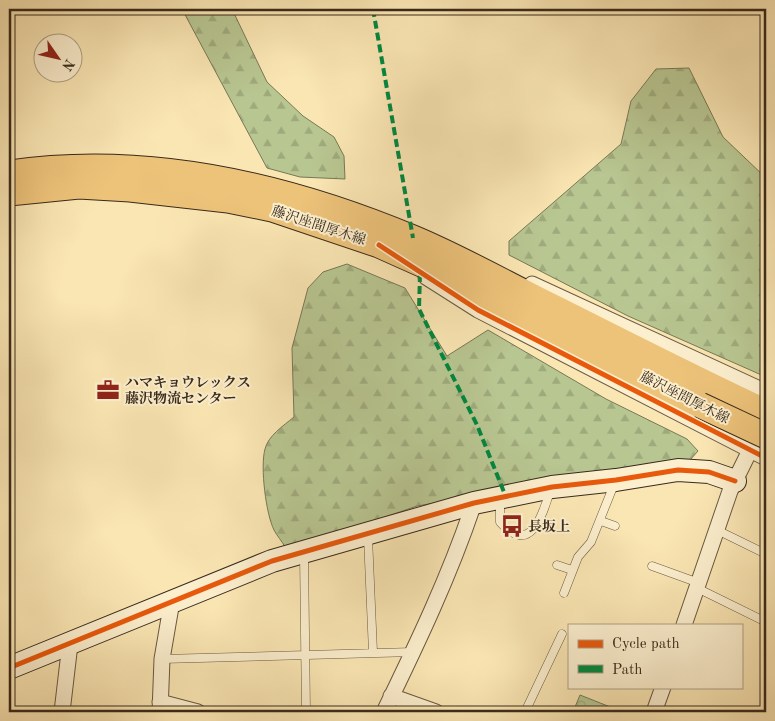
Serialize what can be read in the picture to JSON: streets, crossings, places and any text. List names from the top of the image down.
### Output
{
  "streets": {
    "main road": ["藤沢座間厚木線"]
  },
  "places": {
    "office": ["ハマキョウレックス 藤沢物流センター"],
    "bus stop": ["長坂上"]
  },
  "legend": ["Cycle path", "Path"],
  "north": "bottom right"
}
